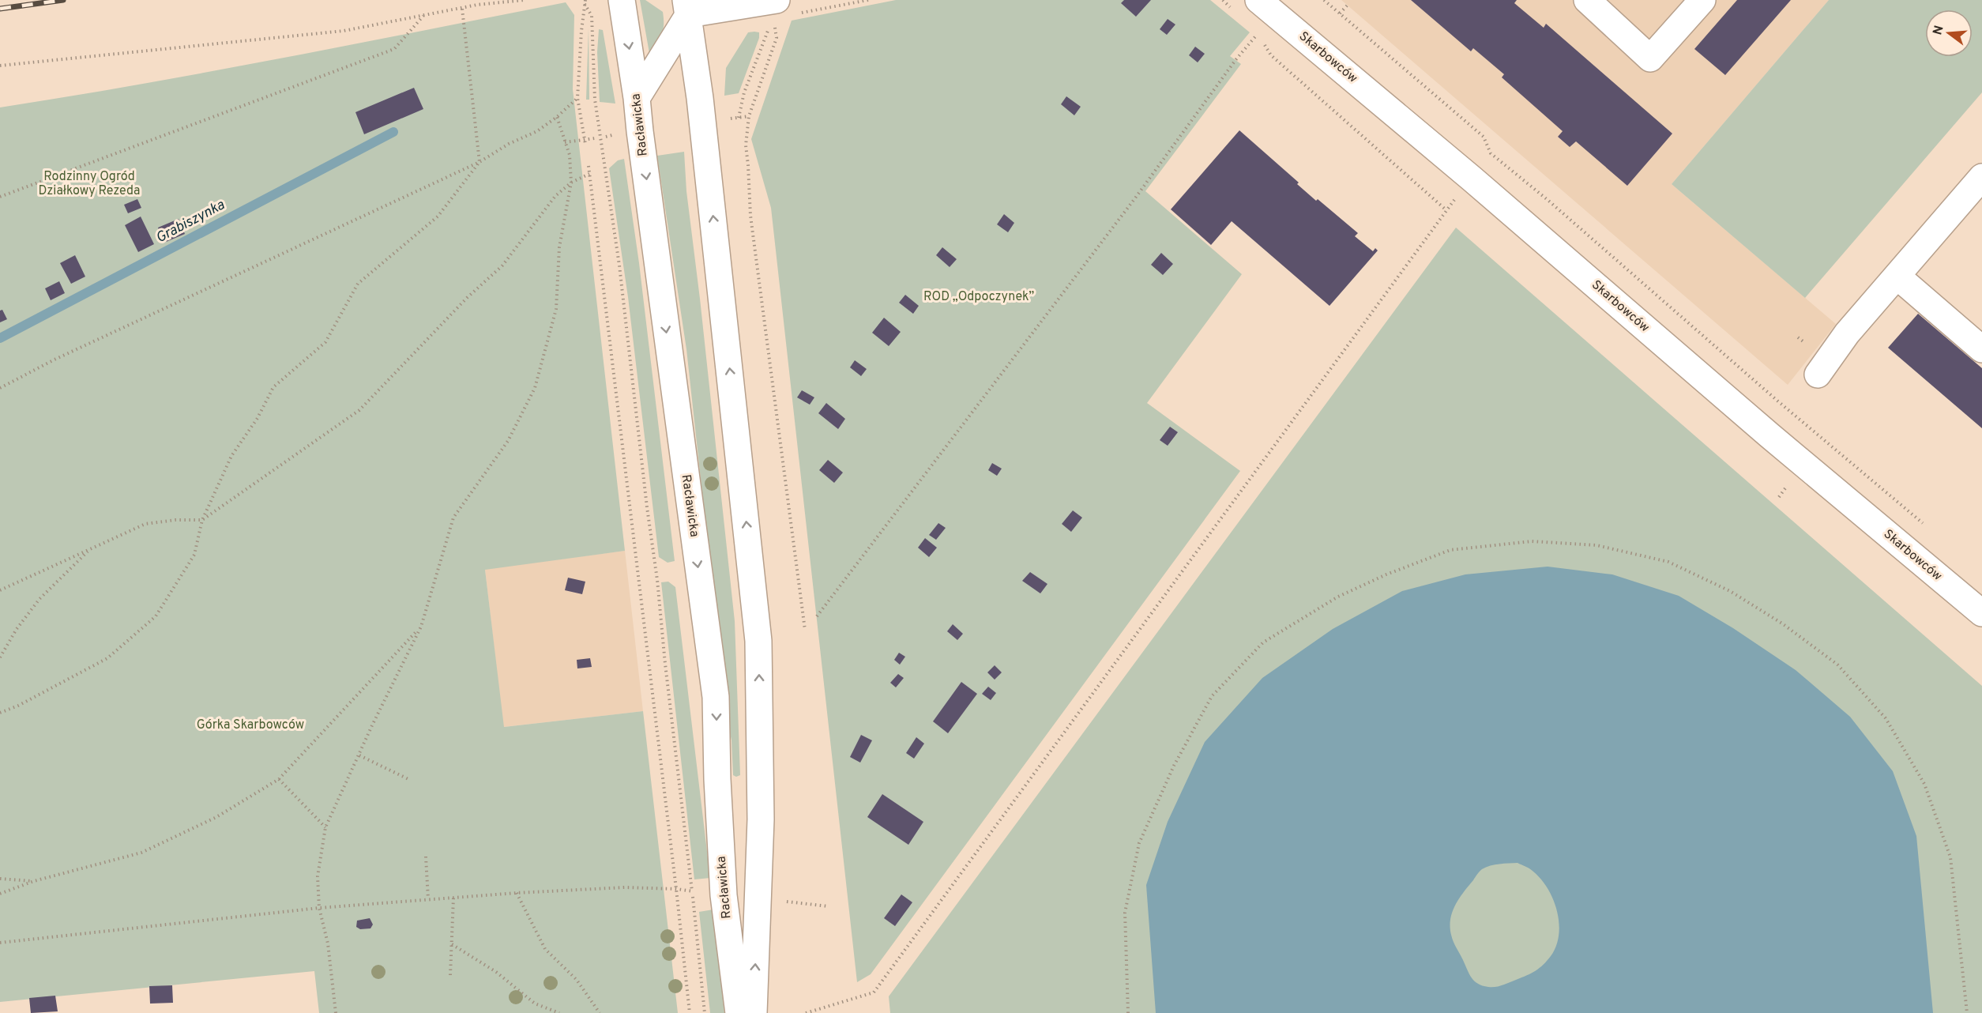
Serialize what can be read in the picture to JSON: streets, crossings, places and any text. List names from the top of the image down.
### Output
{
  "streets": {
    "street": ["Skarbowców", "Racławicka"]
  },
  "water": ["Grabiszynka"],
  "parks": ["Rodzinny Ogród Działkowy Rezeda", "ROD „Odpoczynek”", "Górka Skarbowców"],
  "north": "left"
}
